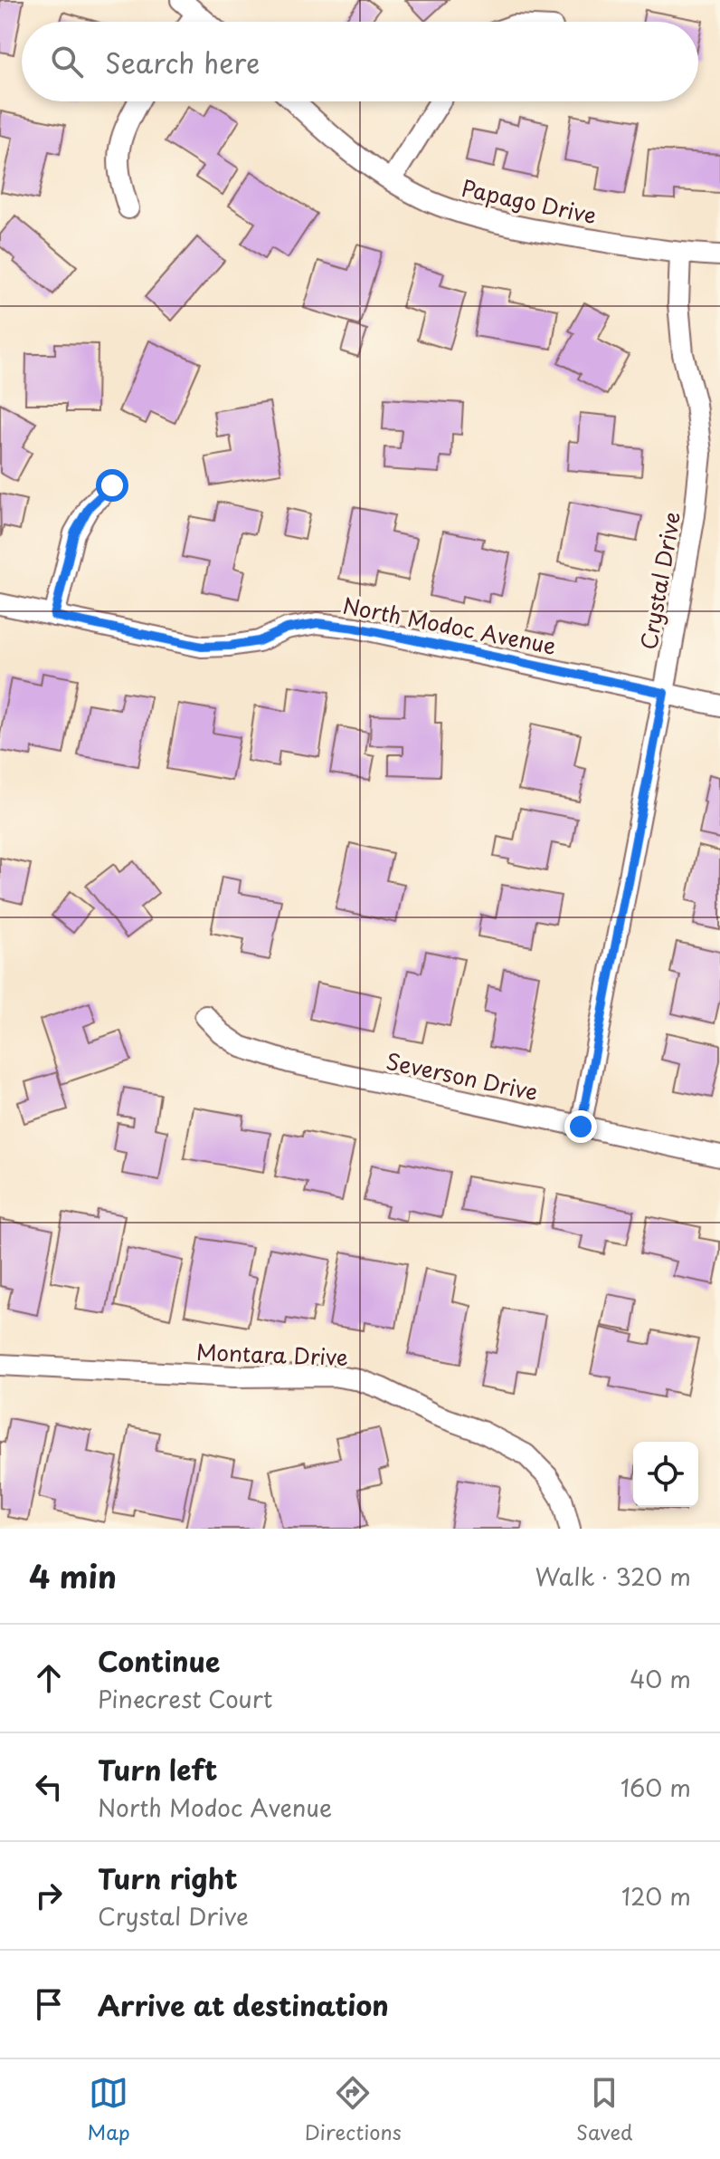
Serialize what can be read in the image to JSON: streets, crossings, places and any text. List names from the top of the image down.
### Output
{
  "streets": {
    "street": [
      "Papago Drive",
      "Crystal Drive",
      "North Modoc Avenue",
      "Severson Drive",
      "Montara Drive"
    ]
  },
  "crossings": [
    ["Papago Drive", "Crystal Drive"],
    ["Crystal Drive", "North Modoc Avenue"],
    ["Crystal Drive", "Severson Drive"]
  ],
  "page": {
    "search": "Search here",
    "heading": ["4 min", "Walk · 320 m"],
    "list": [
      ["Continue", "Pinecrest Court", "40 m"],
      ["Turn left", "North Modoc Avenue", "160 m"],
      ["Turn right", "Crystal Drive", "120 m"],
      "Arrive at destination"
    ],
    "nav": ["Map", "Directions", "Saved"]
  }
}
